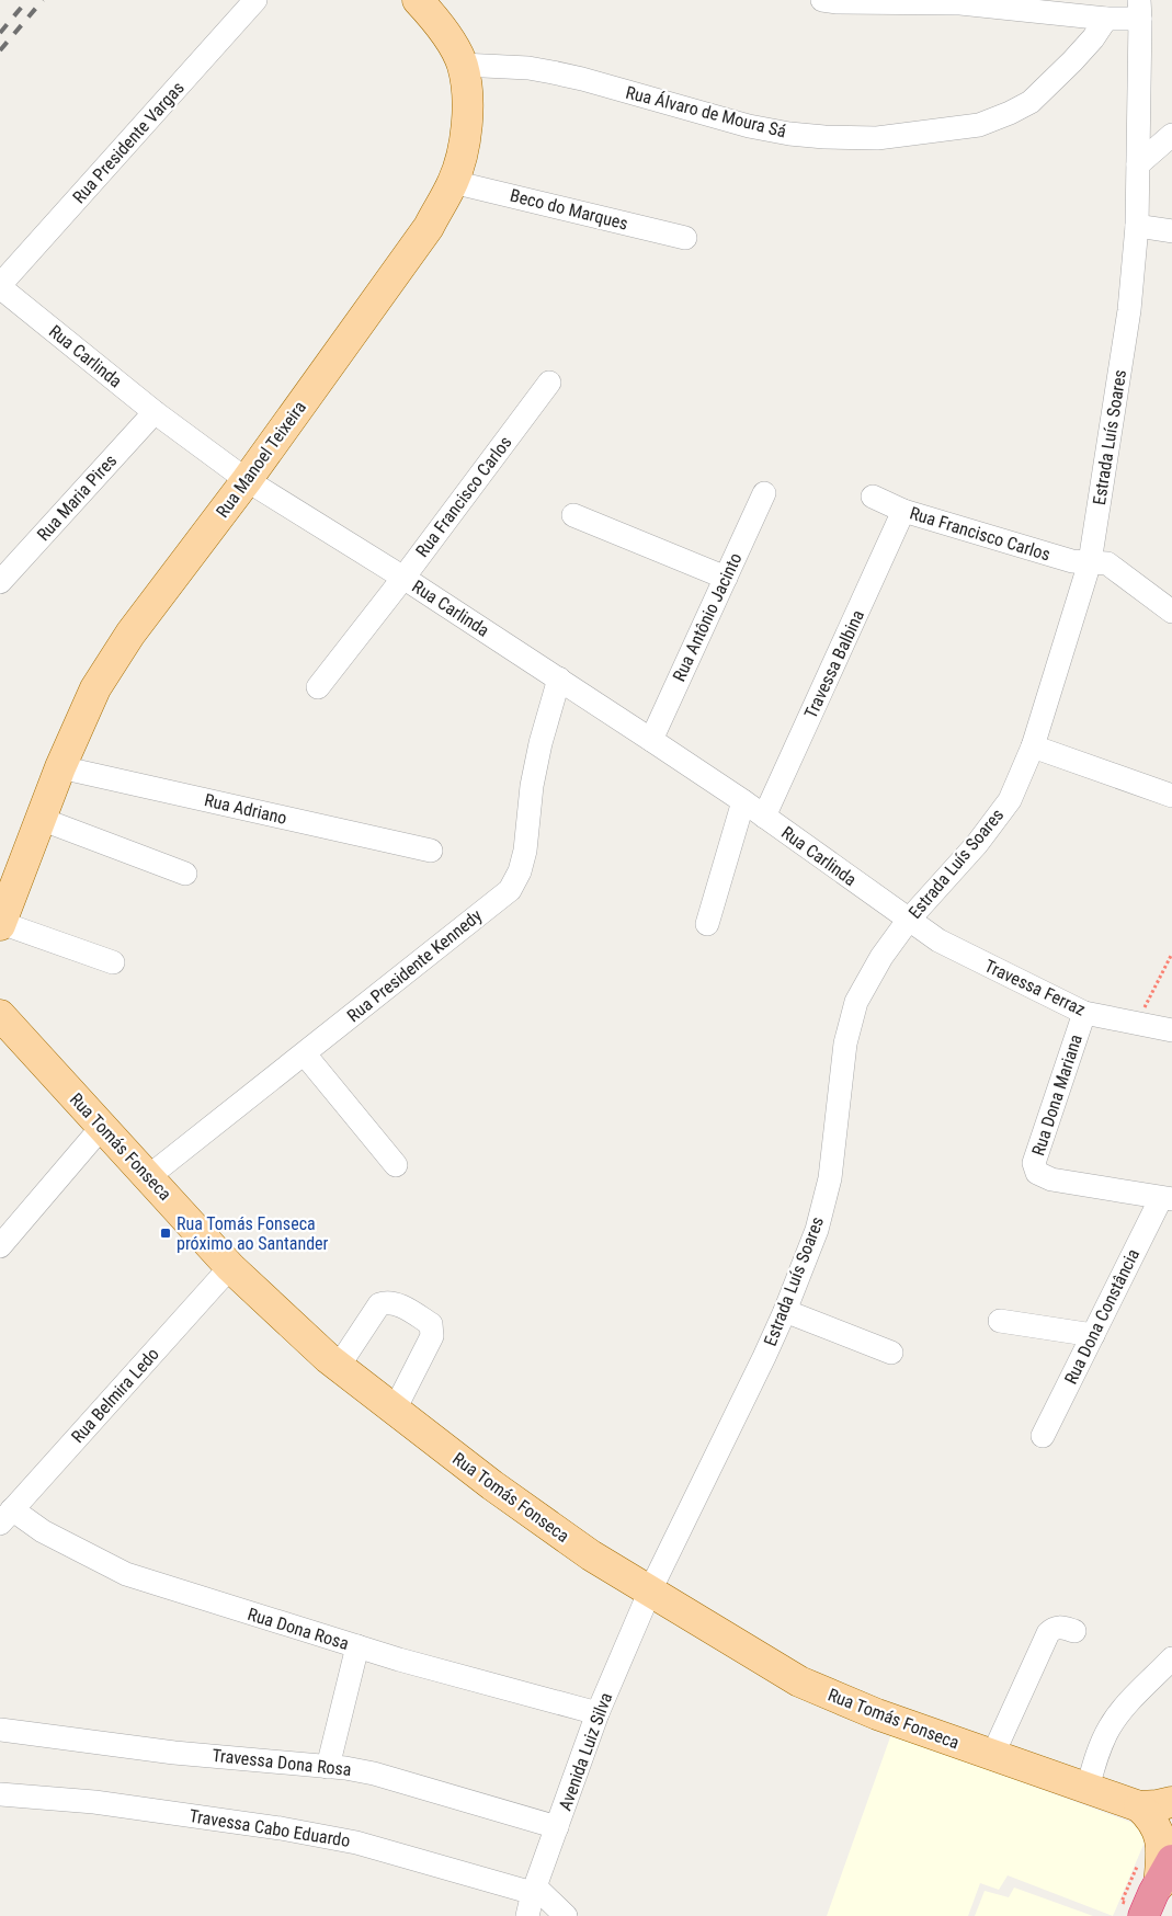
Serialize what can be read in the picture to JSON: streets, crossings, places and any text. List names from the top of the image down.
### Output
{
  "streets": {
    "main road": ["Rua Manoel Teixeira", "Rua Tomás Fonseca"],
    "street": [
      "Rua Álvaro de Moura Sá",
      "Rua Presidente Vargas",
      "Beco do Marques",
      "Rua Carlinda",
      "Estrada Luís Soares",
      "Rua Francisco Carlos",
      "Rua Maria Pires",
      "Rua Antônio Jacinto",
      "Travessa Balbina",
      "Rua Adriano",
      "Rua Presidente Kennedy",
      "Travessa Ferraz",
      "Rua Dona Mariana",
      "Rua Dona Constância",
      "Rua Belmira Ledo",
      "Rua Dona Rosa",
      "Avenida Luiz Silva",
      "Travessa Dona Rosa",
      "Travessa Cabo Eduardo"
    ]
  },
  "crossings": [
    ["Rua Álvaro de Moura Sá", "Rua Manoel Teixeira"],
    ["Rua Presidente Vargas", "Rua Carlinda"],
    ["Beco do Marques", "Rua Manoel Teixeira"],
    ["Rua Carlinda", "Estrada Luís Soares"],
    ["Rua Carlinda", "Rua Manoel Teixeira"],
    ["Rua Carlinda", "Rua Francisco Carlos"],
    ["Rua Carlinda", "Rua Maria Pires"],
    ["Rua Carlinda", "Rua Antônio Jacinto"],
    ["Rua Carlinda", "Travessa Balbina"],
    ["Rua Carlinda", "Rua Presidente Kennedy"],
    ["Rua Carlinda", "Travessa Ferraz"],
    ["Estrada Luís Soares", "Rua Francisco Carlos"],
    ["Estrada Luís Soares", "Travessa Ferraz"],
    ["Estrada Luís Soares", "Rua Tomás Fonseca"],
    ["Estrada Luís Soares", "Avenida Luiz Silva"],
    ["Rua Manoel Teixeira", "Rua Adriano"],
    ["Rua Francisco Carlos", "Travessa Balbina"],
    ["Rua Presidente Kennedy", "Rua Tomás Fonseca"],
    ["Travessa Ferraz", "Rua Dona Mariana"],
    ["Rua Dona Mariana", "Rua Dona Constância"],
    ["Rua Tomás Fonseca", "Rua Belmira Ledo"],
    ["Rua Tomás Fonseca", "Avenida Luiz Silva"],
    ["Rua Belmira Ledo", "Rua Dona Rosa"],
    ["Rua Dona Rosa", "Avenida Luiz Silva"],
    ["Avenida Luiz Silva", "Travessa Dona Rosa"],
    ["Avenida Luiz Silva", "Travessa Cabo Eduardo"]
  ],
  "places": {
    "transit": ["Rua Tomás Fonseca próximo ao Santander"]
  }
}
